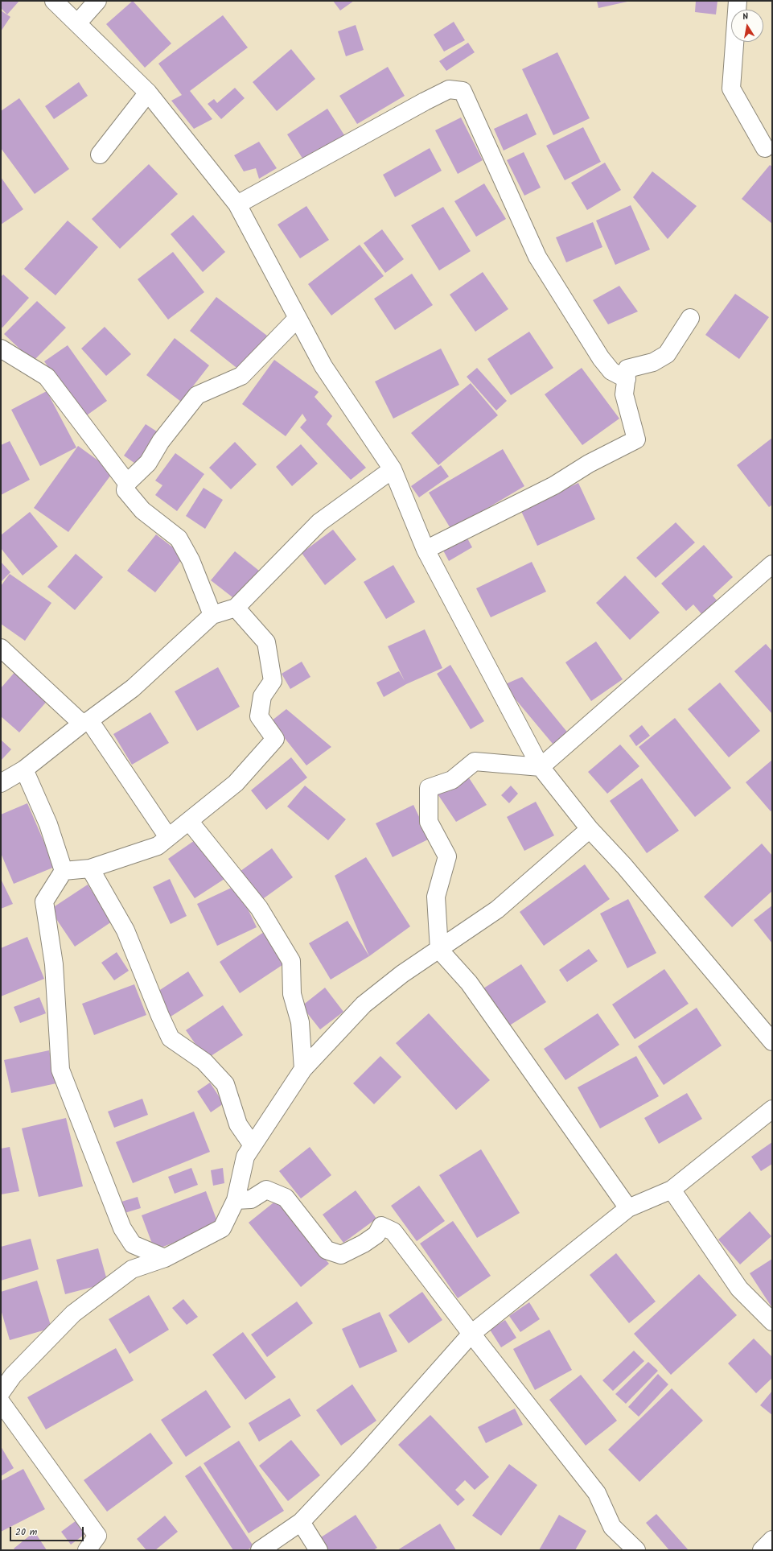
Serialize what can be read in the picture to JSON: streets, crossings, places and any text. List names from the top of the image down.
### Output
{
  "scale_bar": "20 m",
  "north": "top"
}
